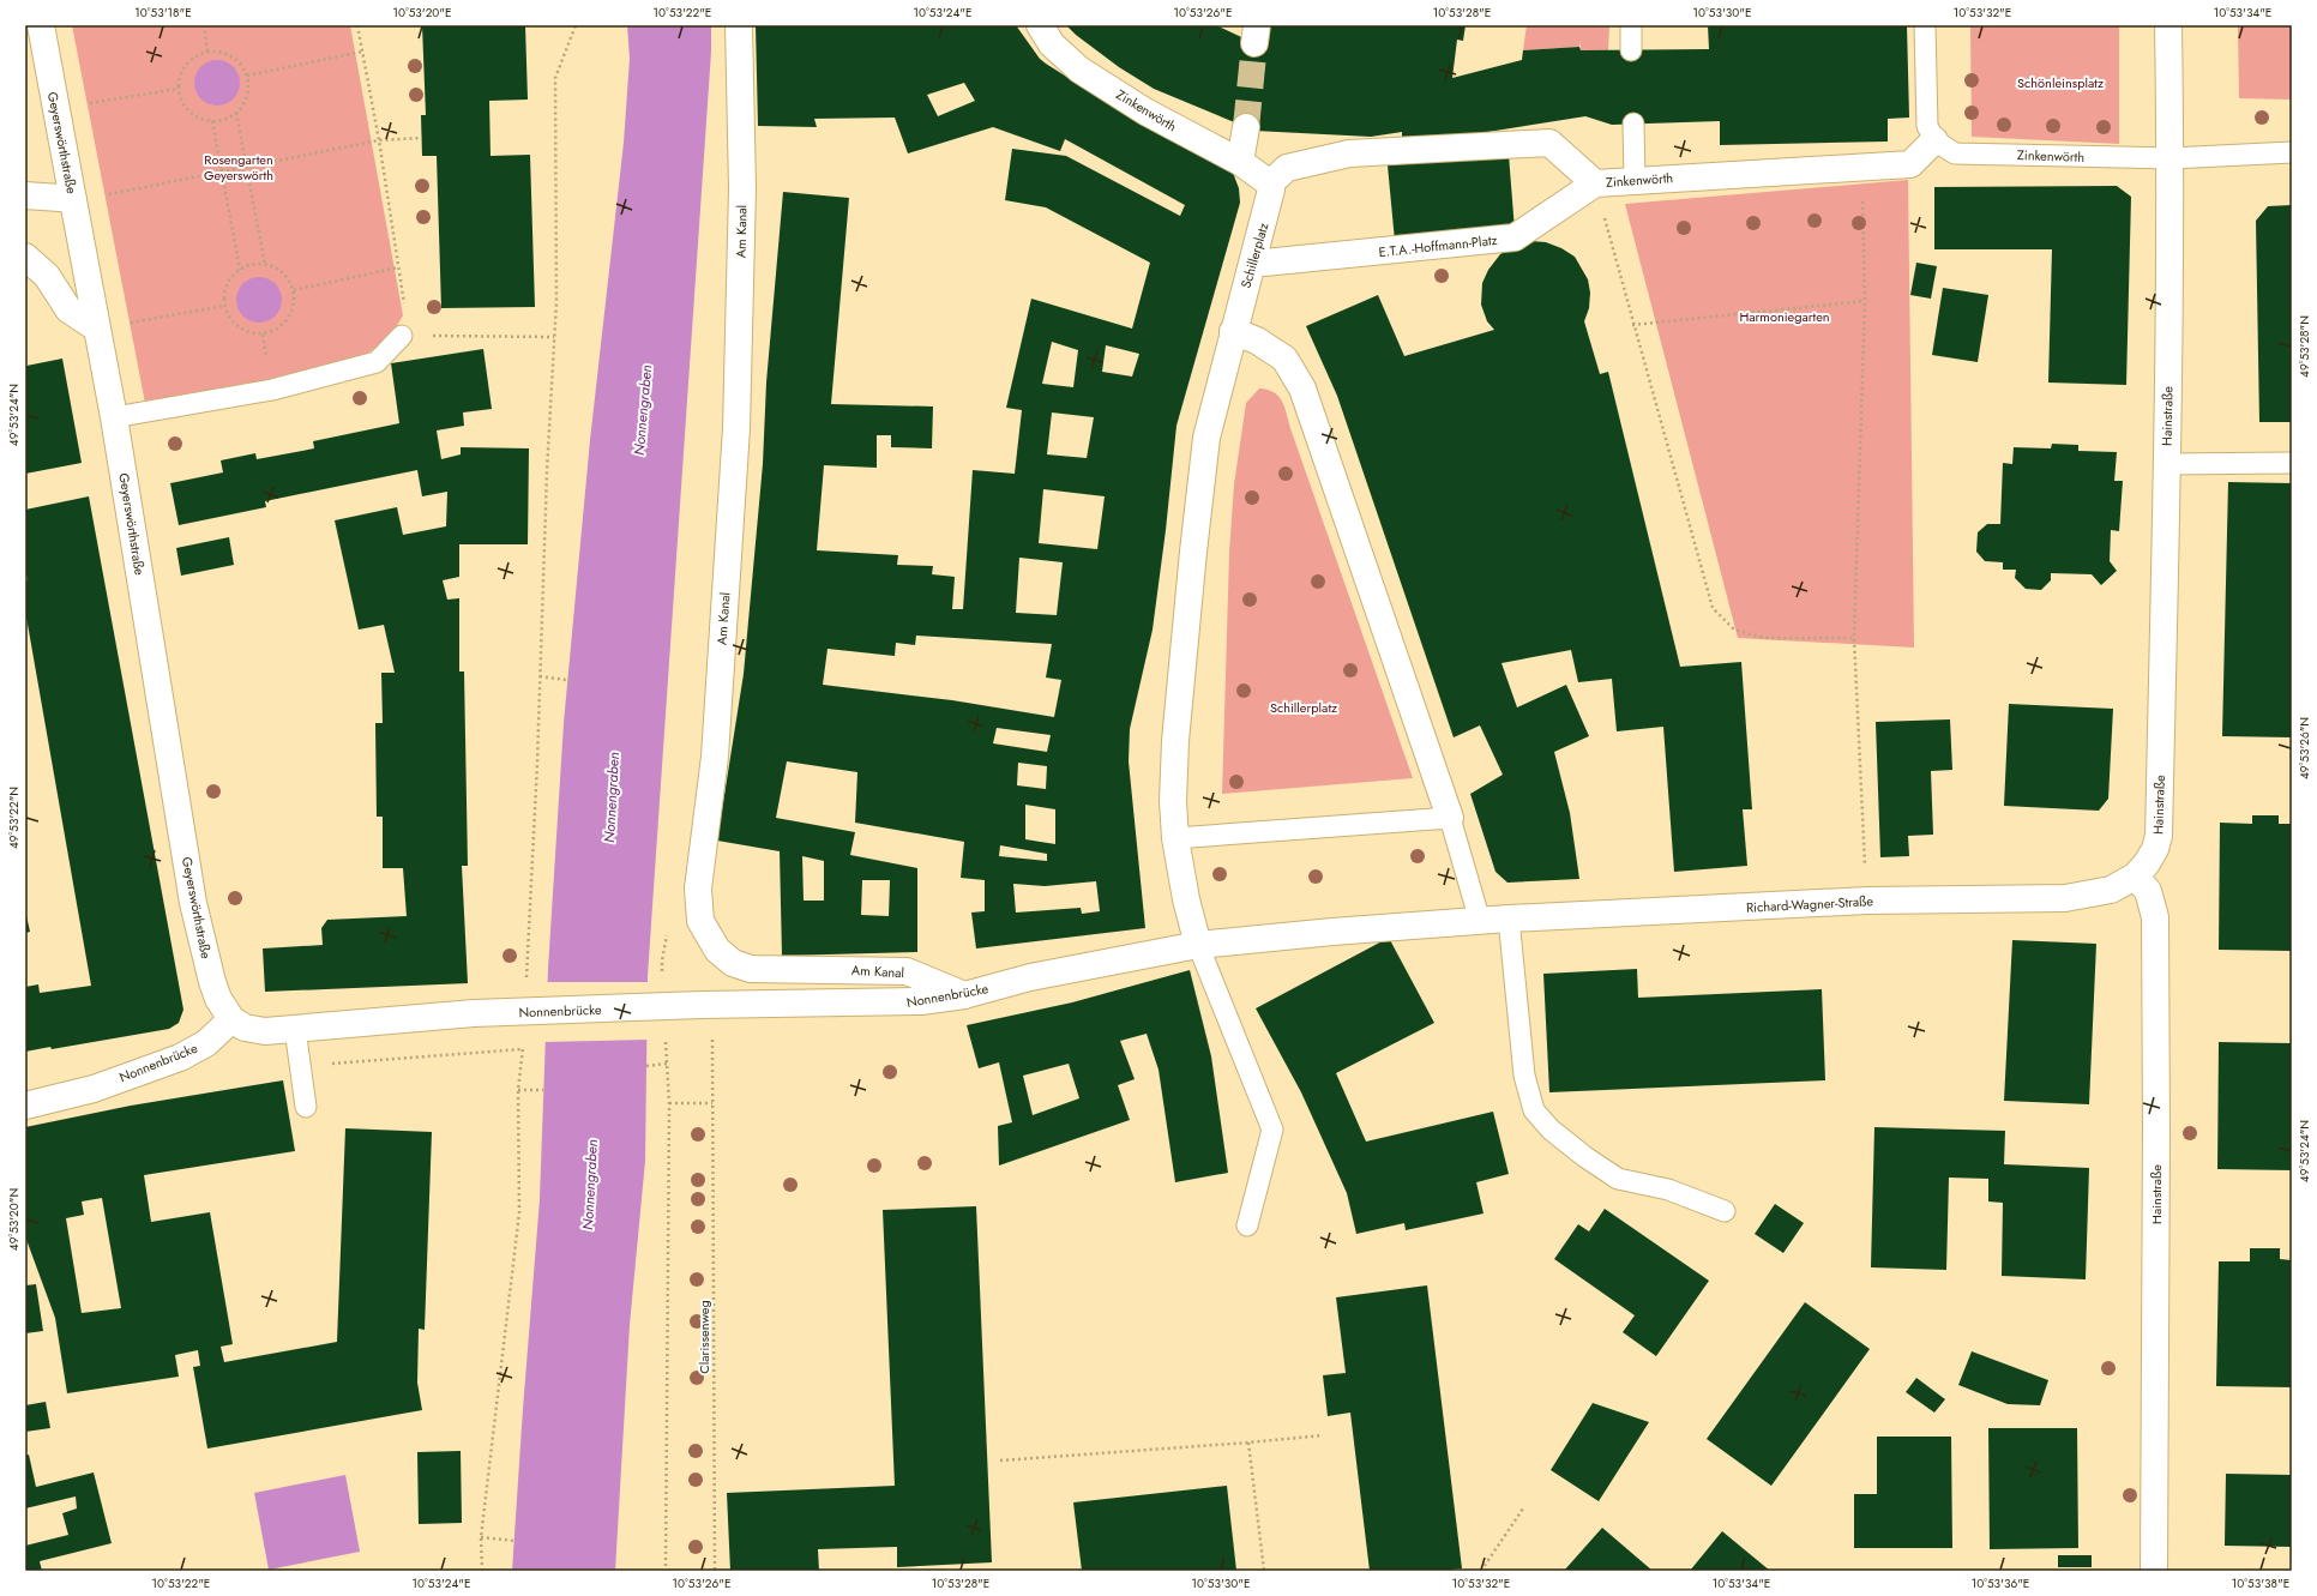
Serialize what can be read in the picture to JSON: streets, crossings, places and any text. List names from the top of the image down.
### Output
{
  "streets": {
    "street": [
      "Zinkenwörth",
      "Geyerswörthstraße",
      "Am Kanal",
      "E.T.A.-Hoffmann-Platz",
      "Schillerplatz",
      "Hainstraße",
      "Richard-Wagner-Straße",
      "Nonnenbrücke"
    ],
    "path": ["Clarissenweg"]
  },
  "crossings": [
    ["Zinkenwörth", "E.T.A.-Hoffmann-Platz"],
    ["Zinkenwörth", "Schillerplatz"],
    ["Zinkenwörth", "Hainstraße"],
    ["Geyerswörthstraße", "Nonnenbrücke"],
    ["Am Kanal", "Nonnenbrücke"],
    ["Schillerplatz", "Nonnenbrücke"],
    ["Hainstraße", "Richard-Wagner-Straße"]
  ],
  "water": ["Nonnengraben"],
  "parks": [
    "Schönleinsplatz",
    "Rosengarten Geyerswörth",
    "Harmoniegarten",
    "Schillerplatz"
  ],
  "coordinates": [
    "10°53'18\"E",
    "10°53'20\"E",
    "10°53'22\"E",
    "10°53'24\"E",
    "10°53'26\"E",
    "10°53'28\"E",
    "10°53'30\"E",
    "10°53'32\"E",
    "10°53'34\"E",
    "49°53'28\"N",
    "49°53'24\"N",
    "49°53'26\"N",
    "49°53'22\"N",
    "49°53'20\"N",
    "10°53'36\"E",
    "10°53'38\"E"
  ]
}
